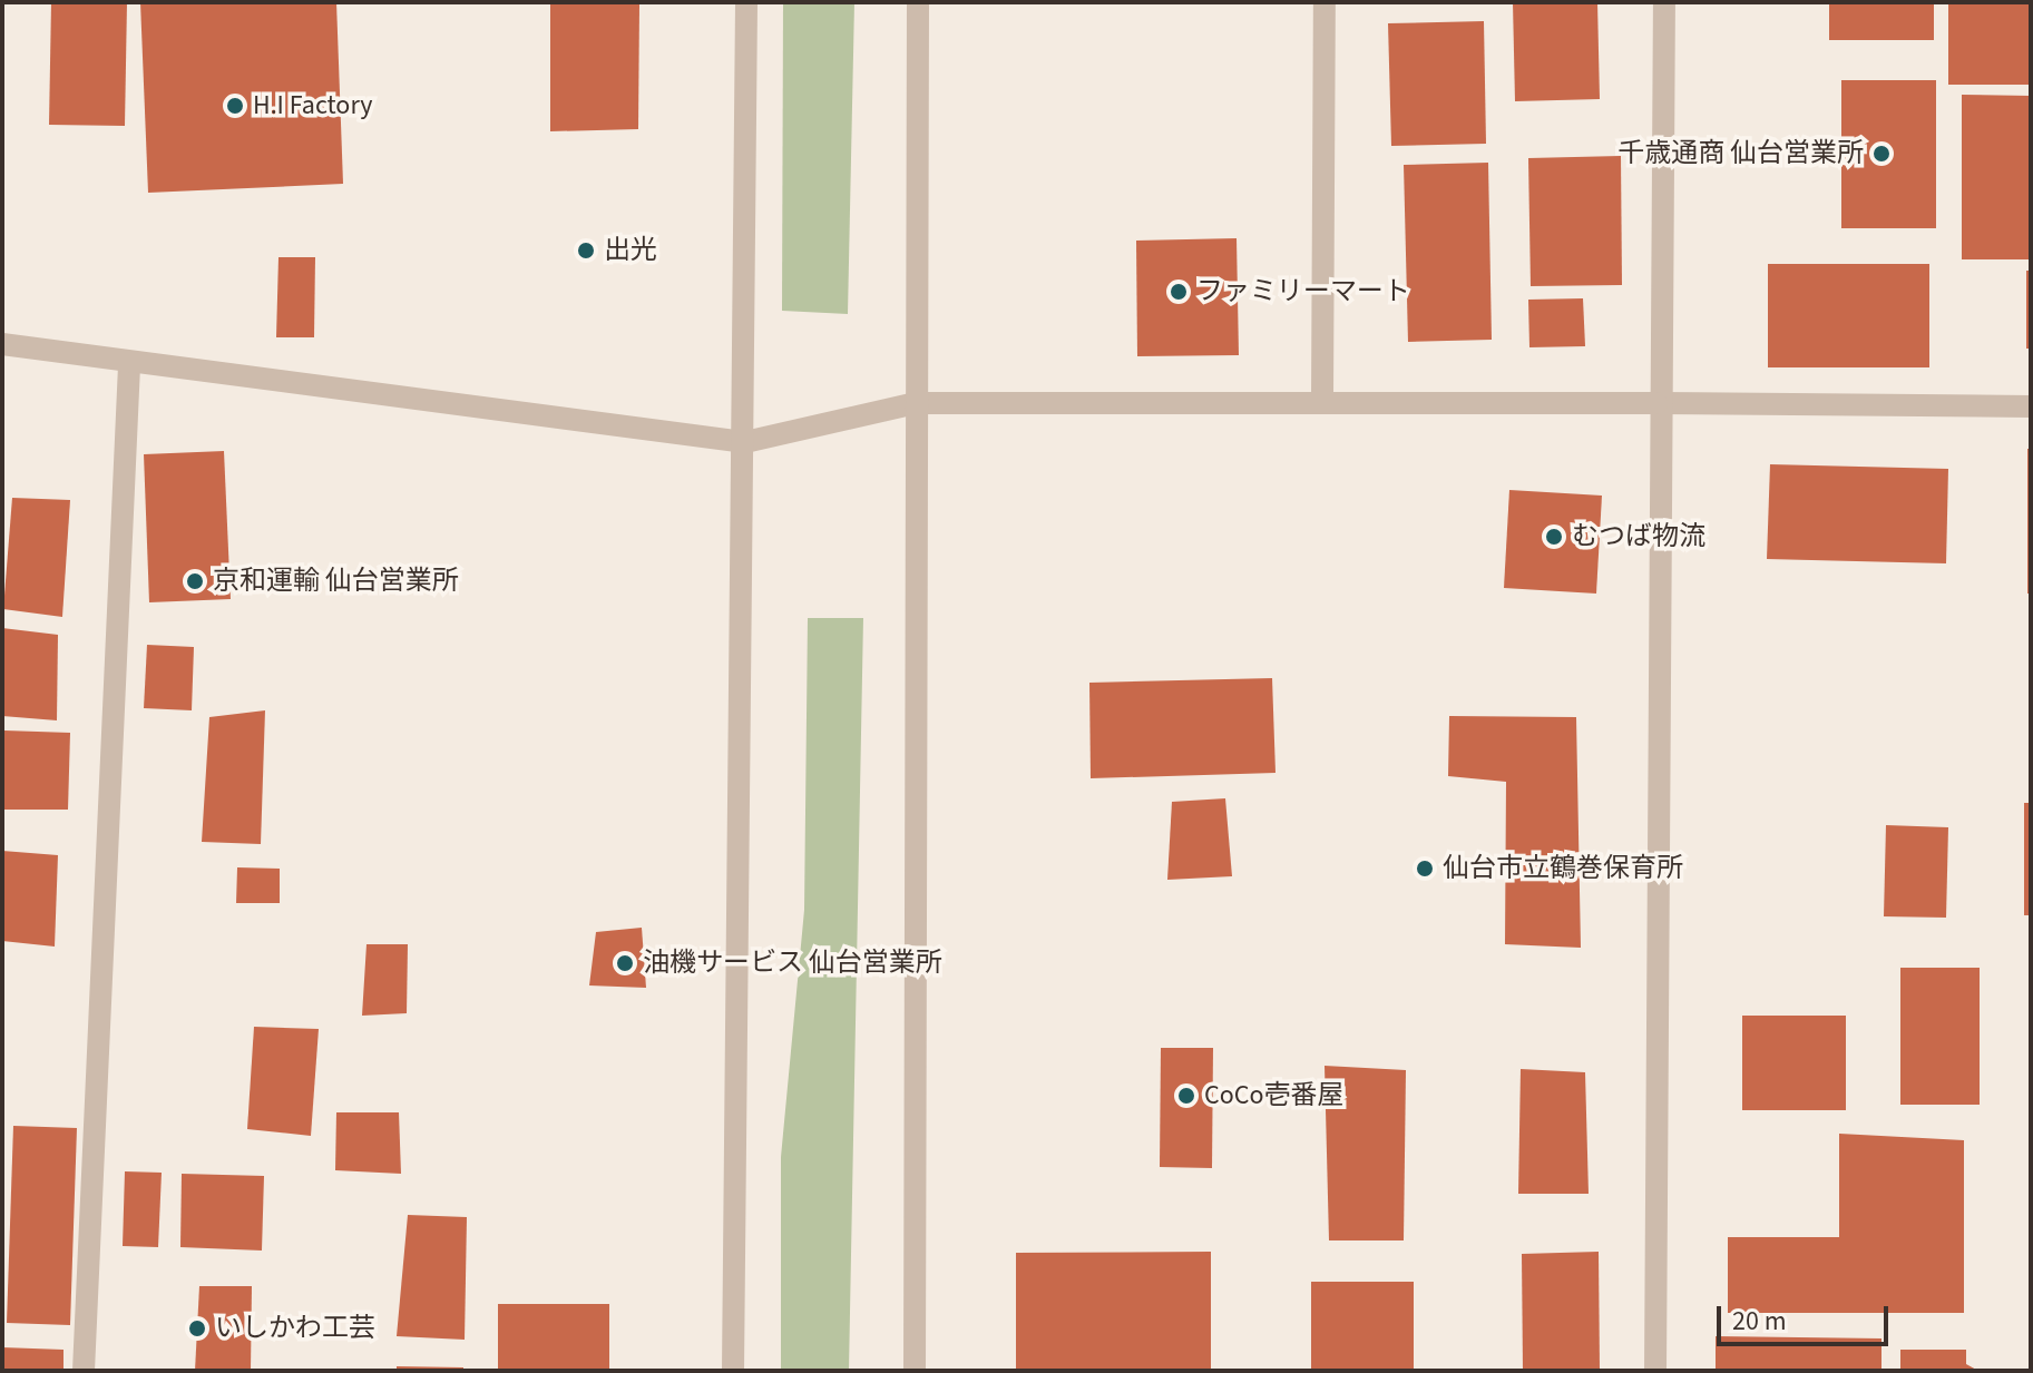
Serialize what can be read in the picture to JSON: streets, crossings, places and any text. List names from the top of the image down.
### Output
{
  "places": [
    "H.I Factory",
    "千歳通商 仙台営業所",
    "出光",
    "ファミリーマート",
    "むつば物流",
    "京和運輸 仙台営業所",
    "仙台市立鶴巻保育所",
    "油機サービス 仙台営業所",
    "CoCo壱番屋",
    "いしかわ工芸"
  ],
  "scale_bar": "20 m"
}
